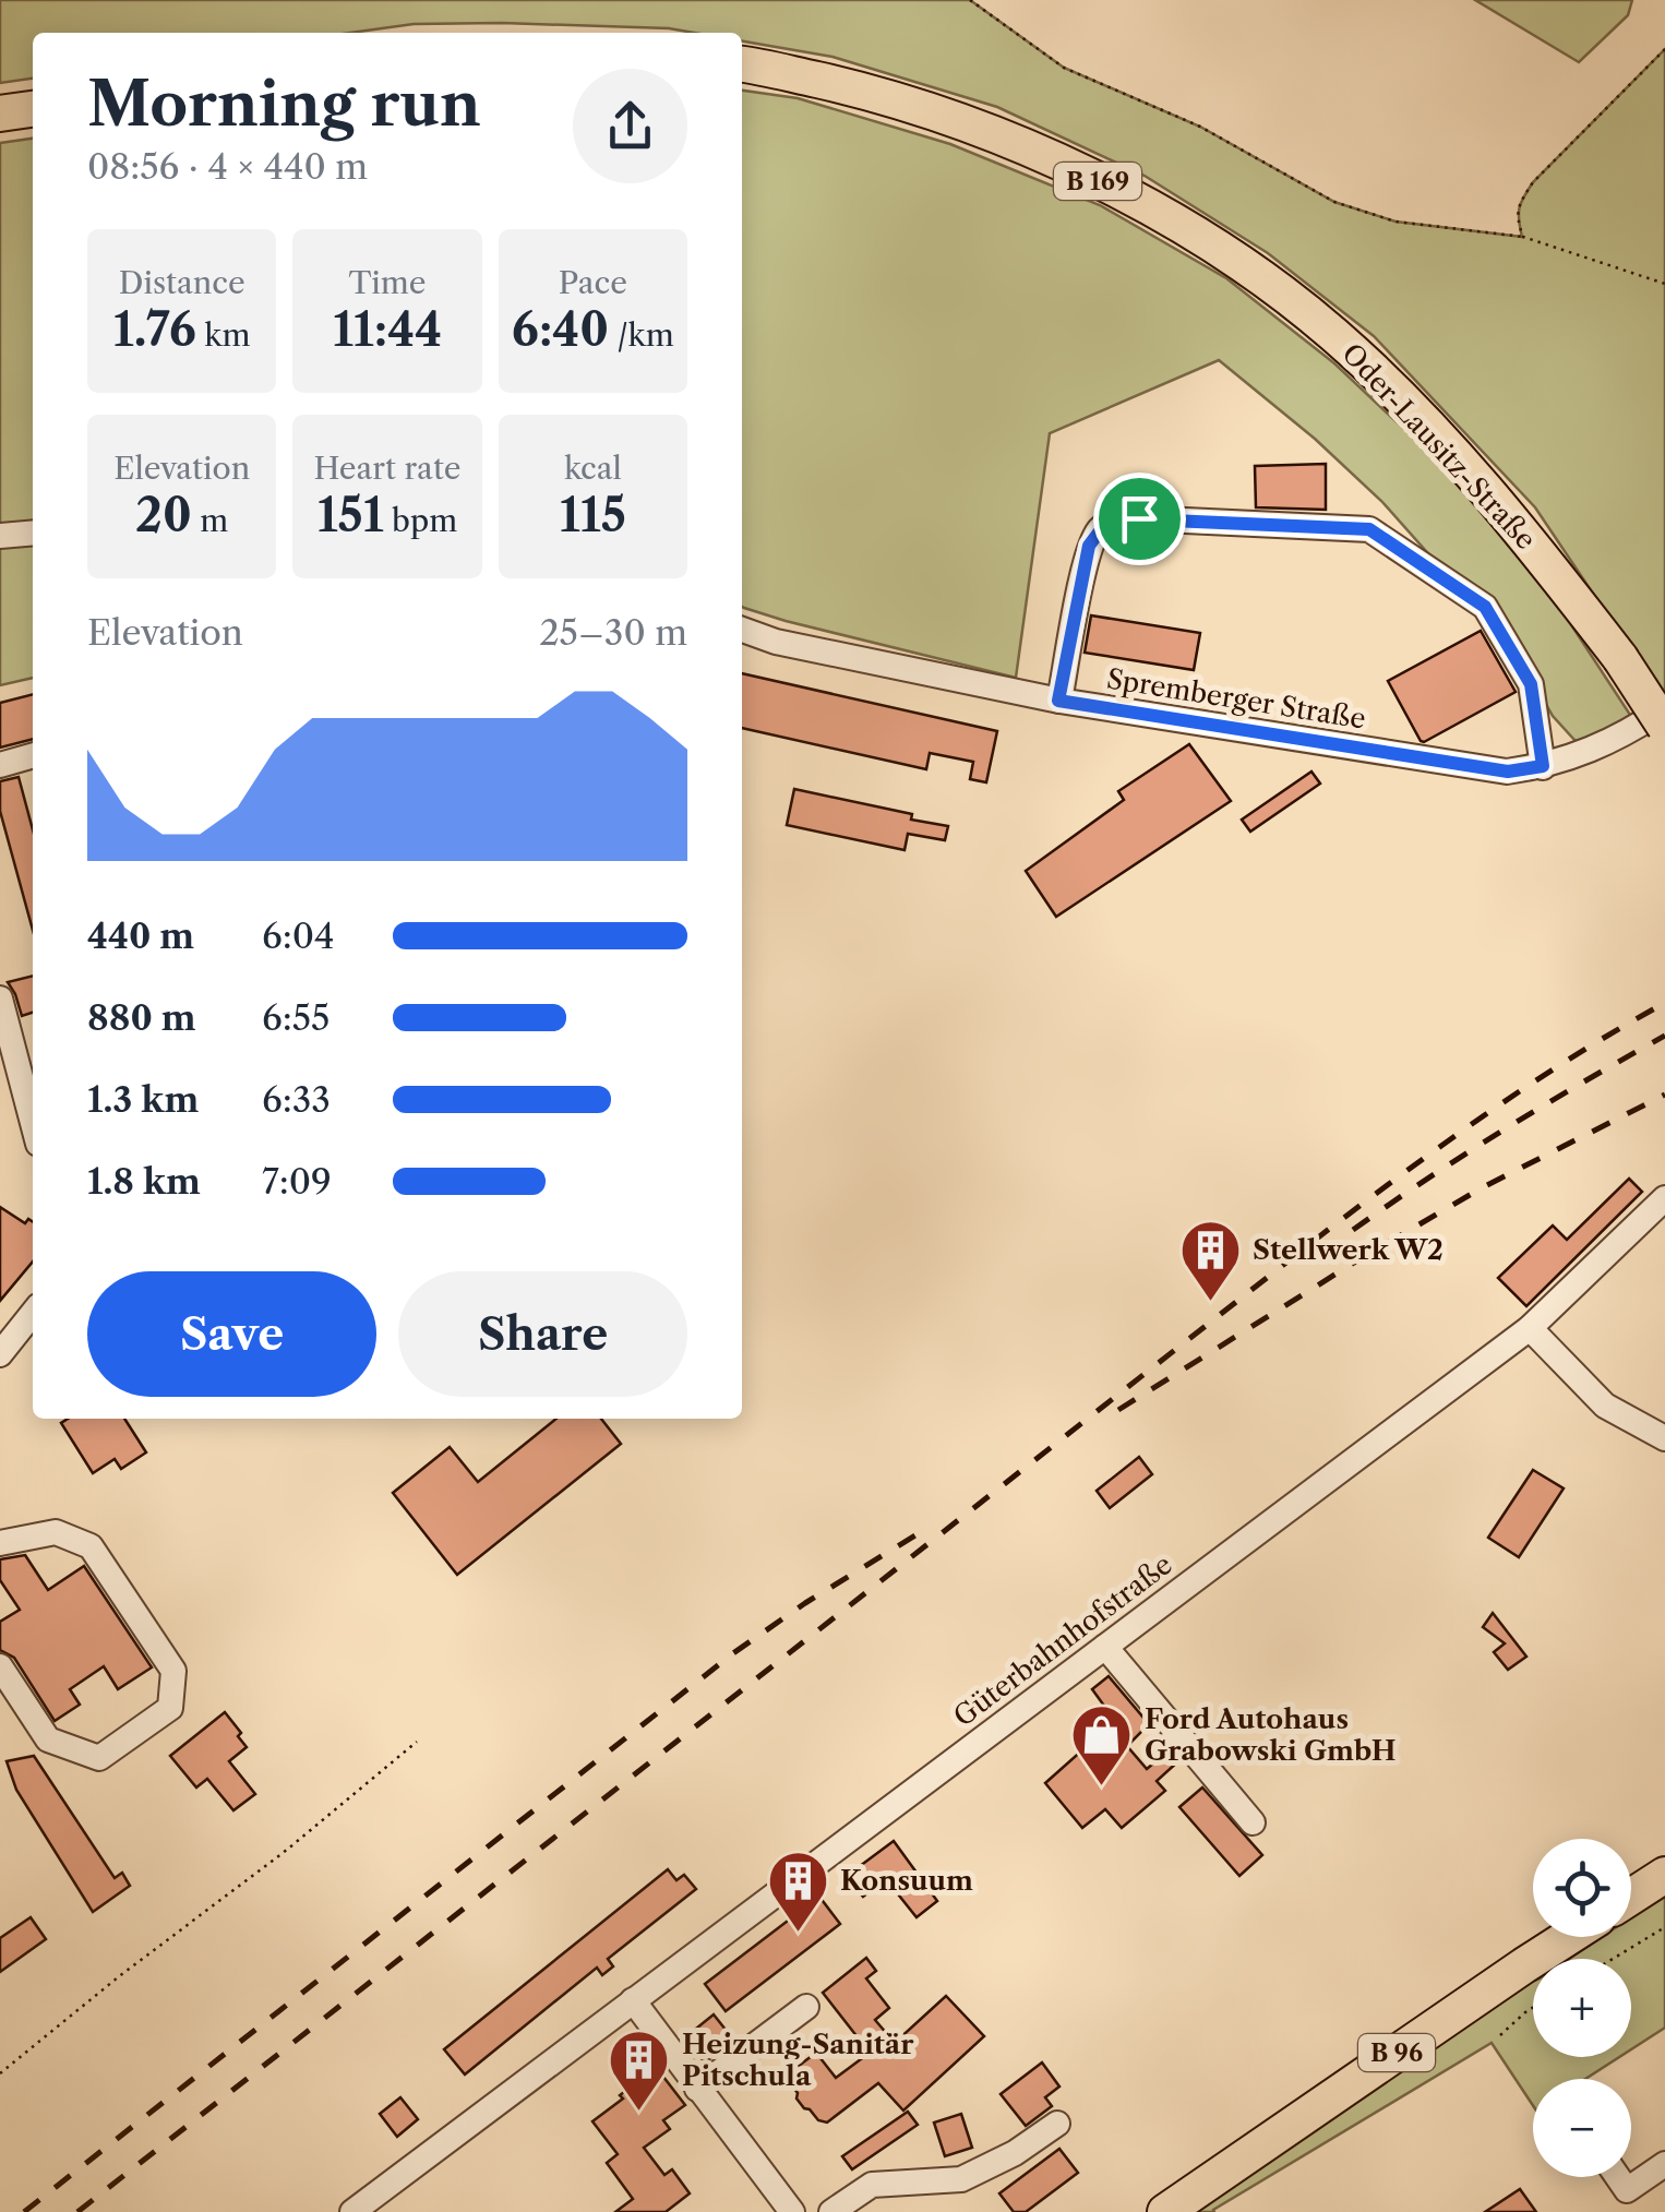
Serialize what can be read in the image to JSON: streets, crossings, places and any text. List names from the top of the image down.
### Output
{
  "streets": {
    "highway": ["B 169", "Oder-Lausitz-Straße", "B 96"],
    "street": ["Spremberger Straße", "Güterbahnhofstraße"]
  },
  "crossings": [
    ["Oder-Lausitz-Straße", "Spremberger Straße"]
  ],
  "places": {
    "building": ["Stellwerk W2", "Konsuum", "Heizung-Sanitär Pitschula"],
    "shop": ["Ford Autohaus Grabowski GmbH"]
  },
  "page": {
    "heading": ["Morning run", "08:56 · 4 × 440 m"],
    "stats": [
      ["Distance", "1.76 km"],
      ["Time", "11:44"],
      ["Pace", "6:40 /km"],
      ["Elevation", "20 m"],
      ["Heart rate", "151 bpm"],
      ["kcal", "115"]
    ],
    "chart": ["Elevation", "25–30 m"],
    "list": [
      {
        "name": "440 m",
        "note": "6:04"
      },
      {
        "name": "880 m",
        "note": "6:55"
      },
      {
        "name": "1.3 km",
        "note": "6:33"
      },
      {
        "name": "1.8 km",
        "note": "7:09"
      }
    ],
    "buttons": ["Save", "Share"],
    "map_buttons": ["+", "−"]
  }
}
